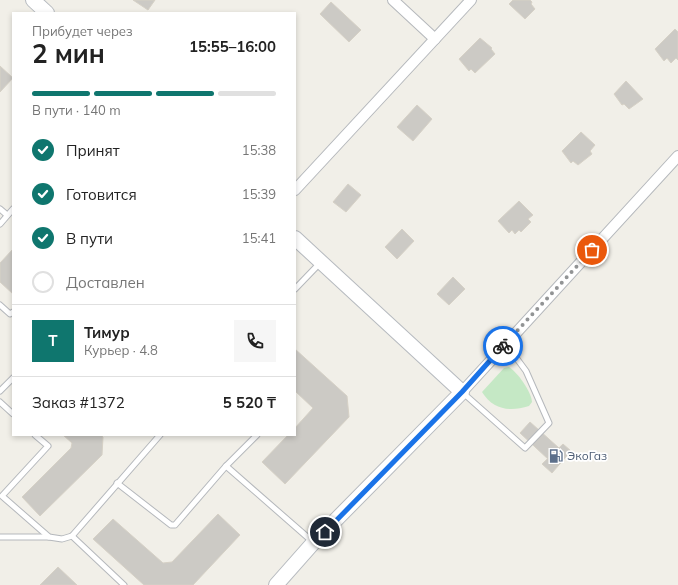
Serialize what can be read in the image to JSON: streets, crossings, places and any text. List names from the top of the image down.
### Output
{
  "places": {
    "fuel station": ["ЭкоГаз"]
  },
  "page": {
    "heading": ["2 мин", "Прибудет через", "15:55–16:00"],
    "panel": [
      "Тимур",
      "Курьер · 4.8",
      "Заказ #1372",
      "5 520 ₸"
    ],
    "bar": "В пути · 140 m",
    "list": [
      ["Принят", "15:38"],
      ["Готовится", "15:39"],
      ["В пути", "15:41"],
      "Доставлен"
    ],
    "round": "Т"
  }
}
